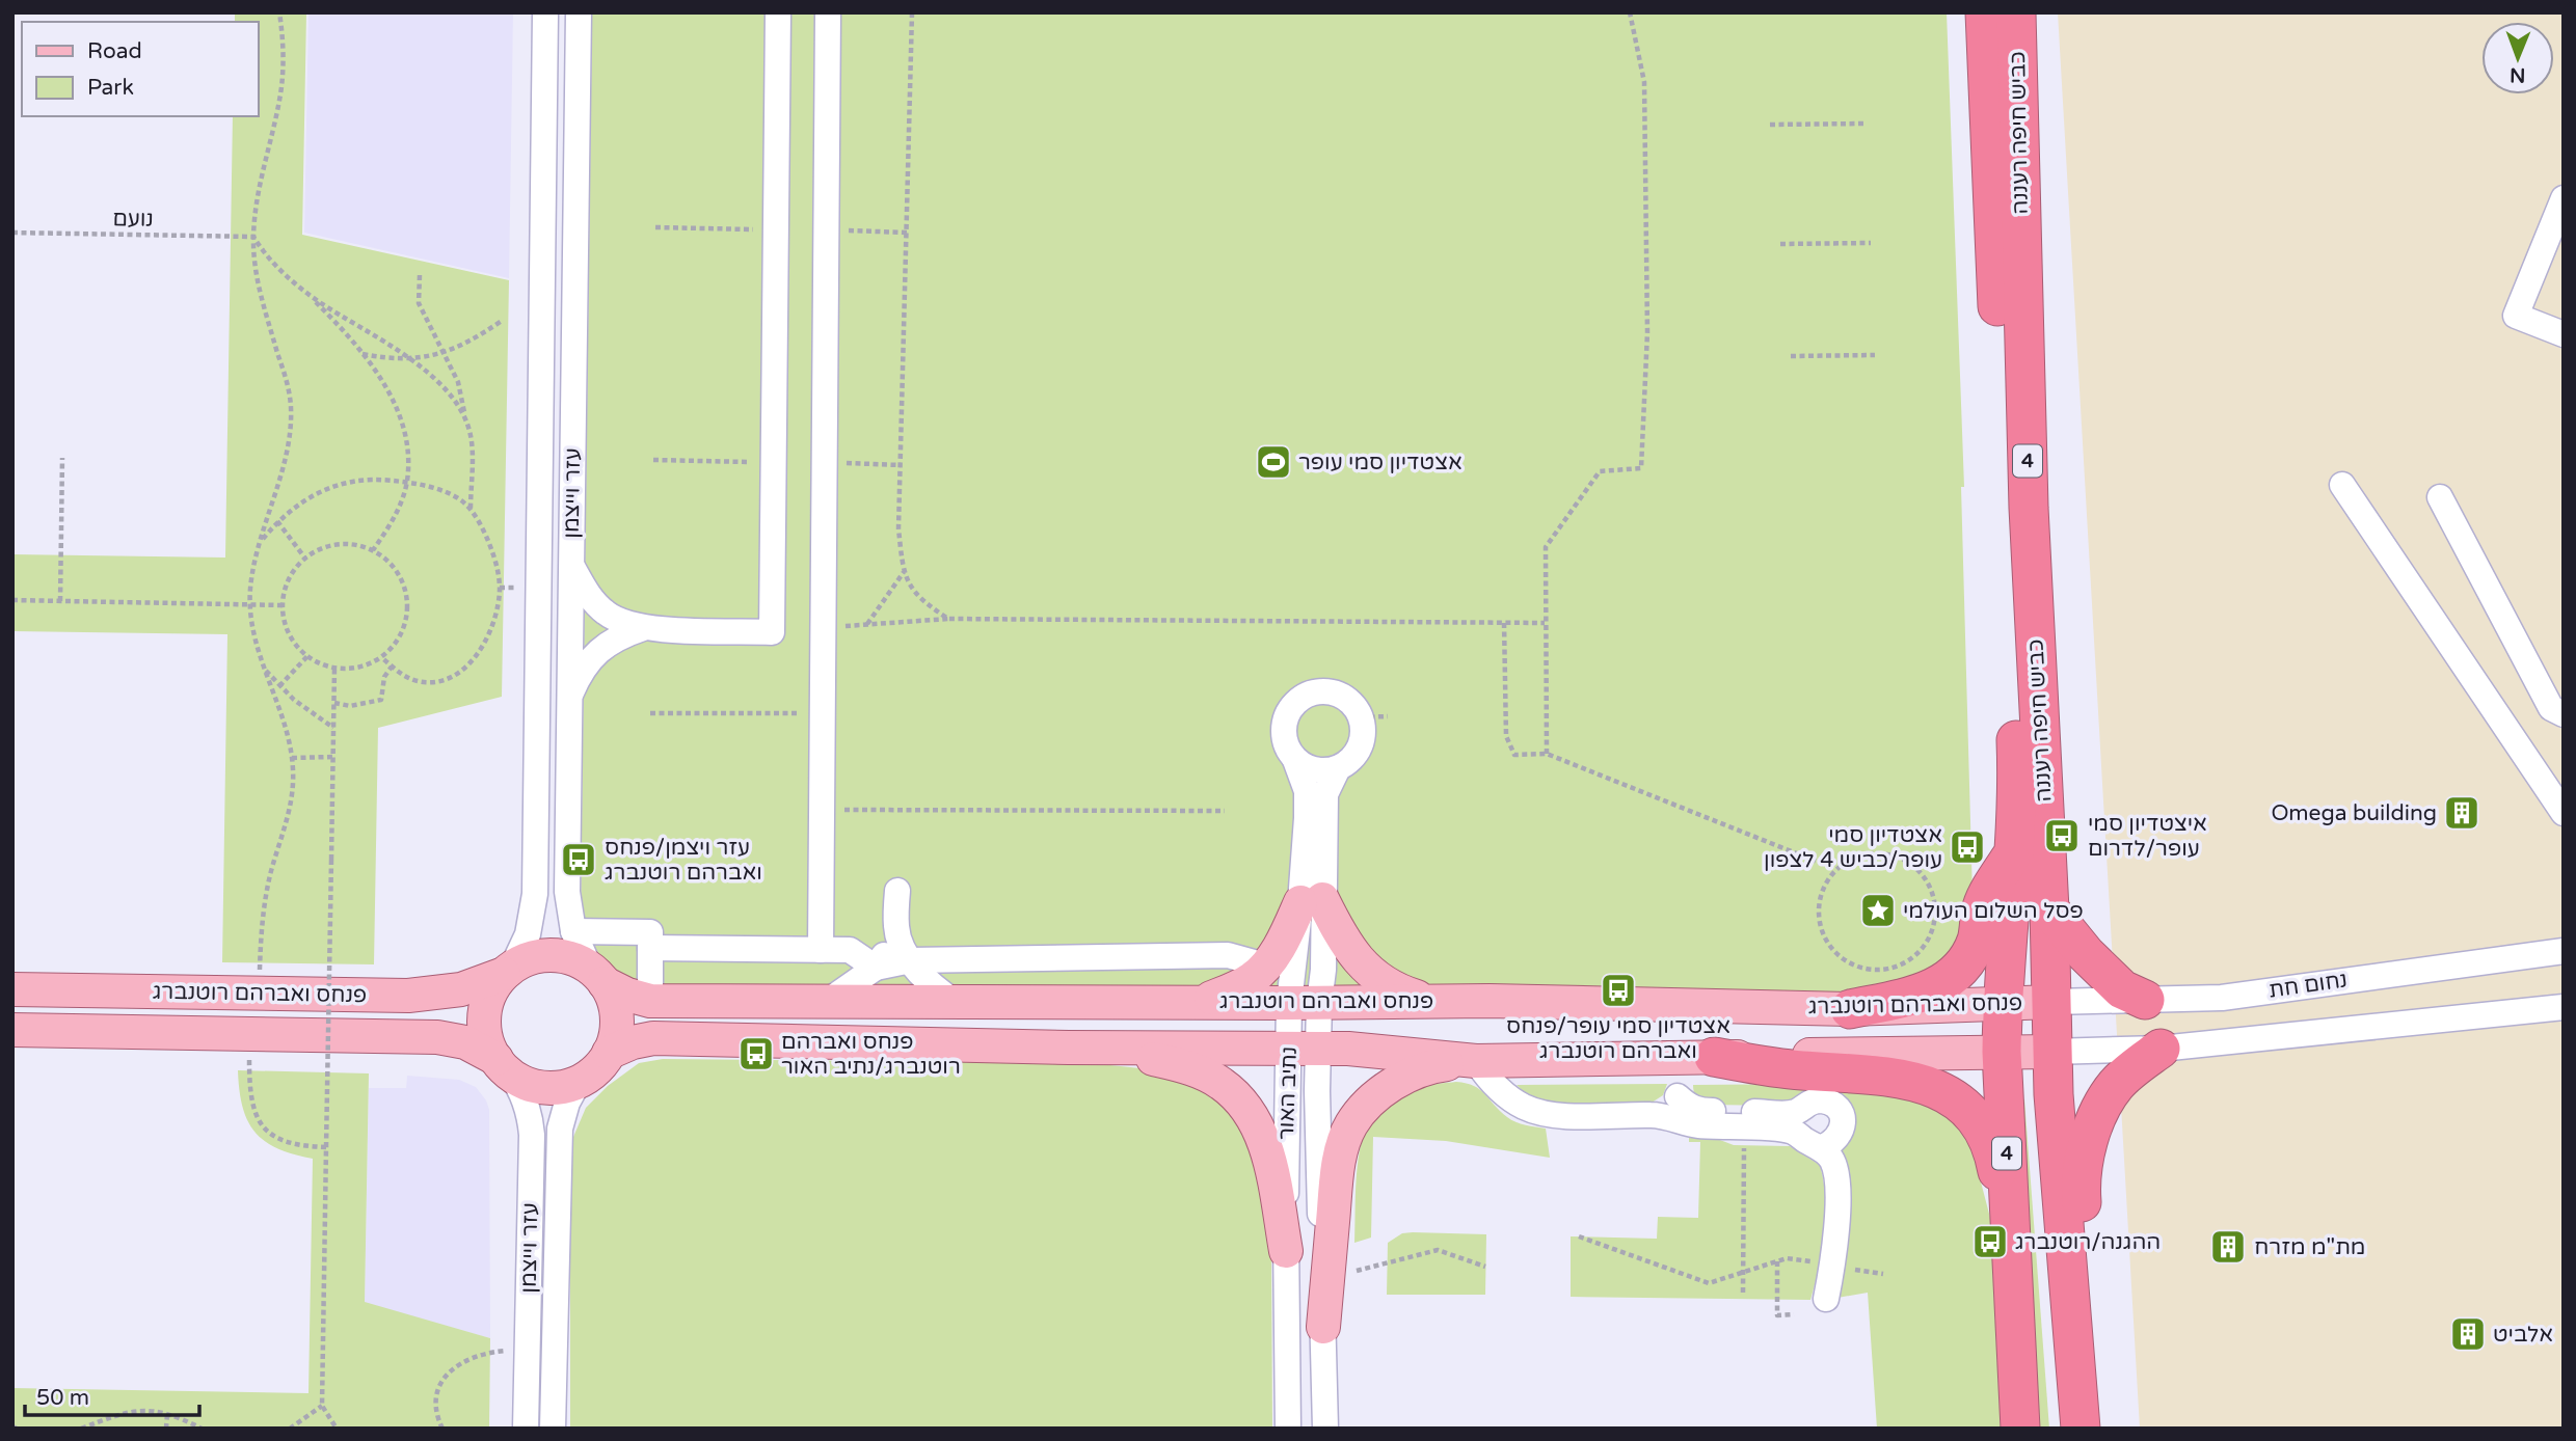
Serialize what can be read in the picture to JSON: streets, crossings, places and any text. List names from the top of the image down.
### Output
{
  "streets": {
    "highway": ["כביש חיפה רעננה", "4"],
    "main road": ["פנחס ואברהם רוטנברג"],
    "street": ["עזר וייצמן", "נחום חת", "נתיב האור"],
    "path": ["נועם"]
  },
  "crossings": [
    ["כביש חיפה רעננה", "נחום חת"],
    ["כביש חיפה רעננה", "פנחס ואברהם רוטנברג"],
    ["עזר וייצמן", "פנחס ואברהם רוטנברג"],
    ["נחום חת", "פנחס ואברהם רוטנברג"],
    ["פנחס ואברהם רוטנברג", "נתיב האור"]
  ],
  "places": {
    "sports": ["אצטדיון סמי עופר"],
    "building": ["Omega building", "מת\"מ מזרח", "אלביט"],
    "bus stop": [
      "איצטדיון סמי עופר/לדרום",
      "אצטדיון סמי עופר/כביש 4 לצפון",
      "עזר ויצמן/פנחס ואברהם רוטנברג",
      "אצטדיון סמי עופר/פנחס ואברהם רוטנברג",
      "פנחס ואברהם רוטנברג/נתיב האור",
      "ההגנה/רוטנברג"
    ],
    "place": ["פסל השלום העולמי"]
  },
  "legend": ["Road", "Park"],
  "scale_bar": "50 m",
  "north": "bottom"
}
